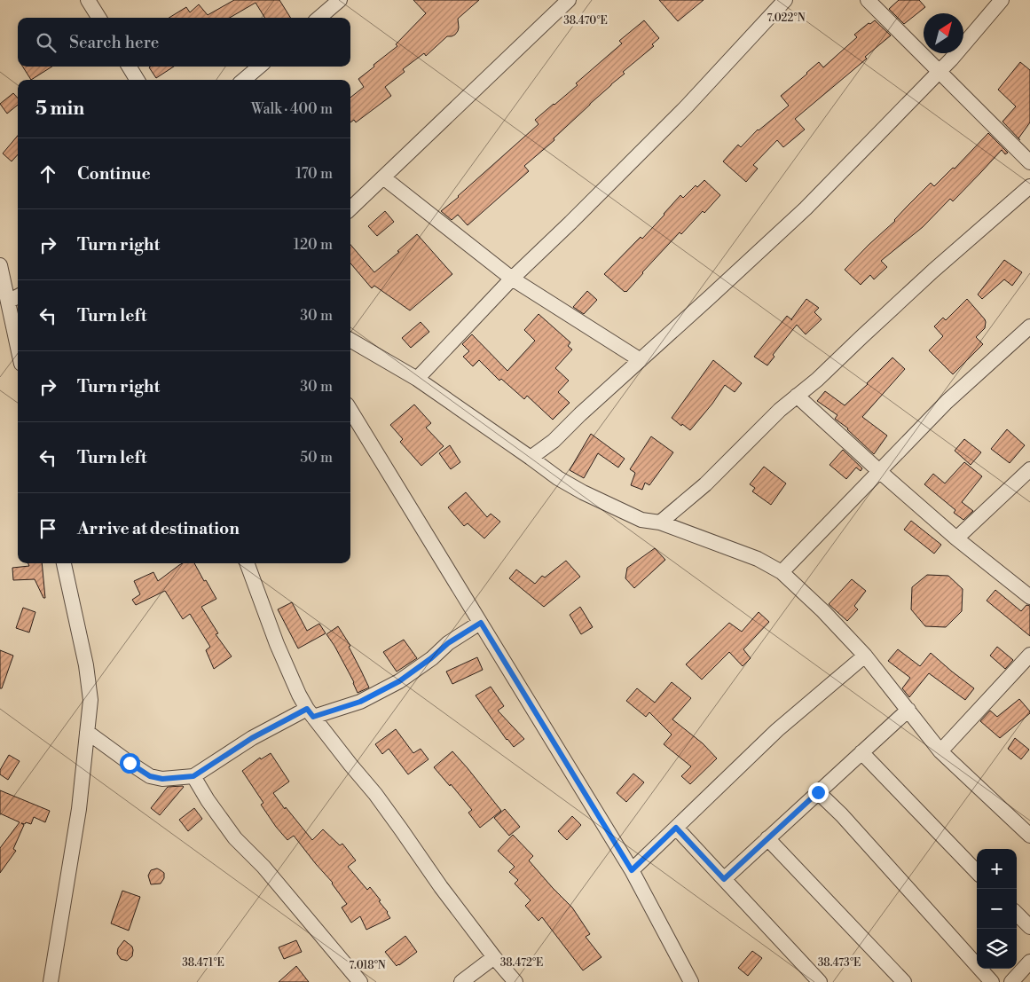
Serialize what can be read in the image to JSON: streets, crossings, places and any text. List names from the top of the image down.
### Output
{
  "north": "top right",
  "page": {
    "search": "Search here",
    "heading": ["5 min", "Walk · 400 m"],
    "list": [
      ["Continue", "170 m"],
      ["Turn right", "120 m"],
      ["Turn left", "30 m"],
      ["Turn right", "30 m"],
      ["Turn left", "50 m"],
      "Arrive at destination"
    ],
    "map_buttons": ["+", "−"]
  },
  "coordinates": [
    "7.022°N",
    "38.470°E",
    "38.471°E",
    "38.472°E",
    "38.473°E",
    "7.018°N"
  ]
}
